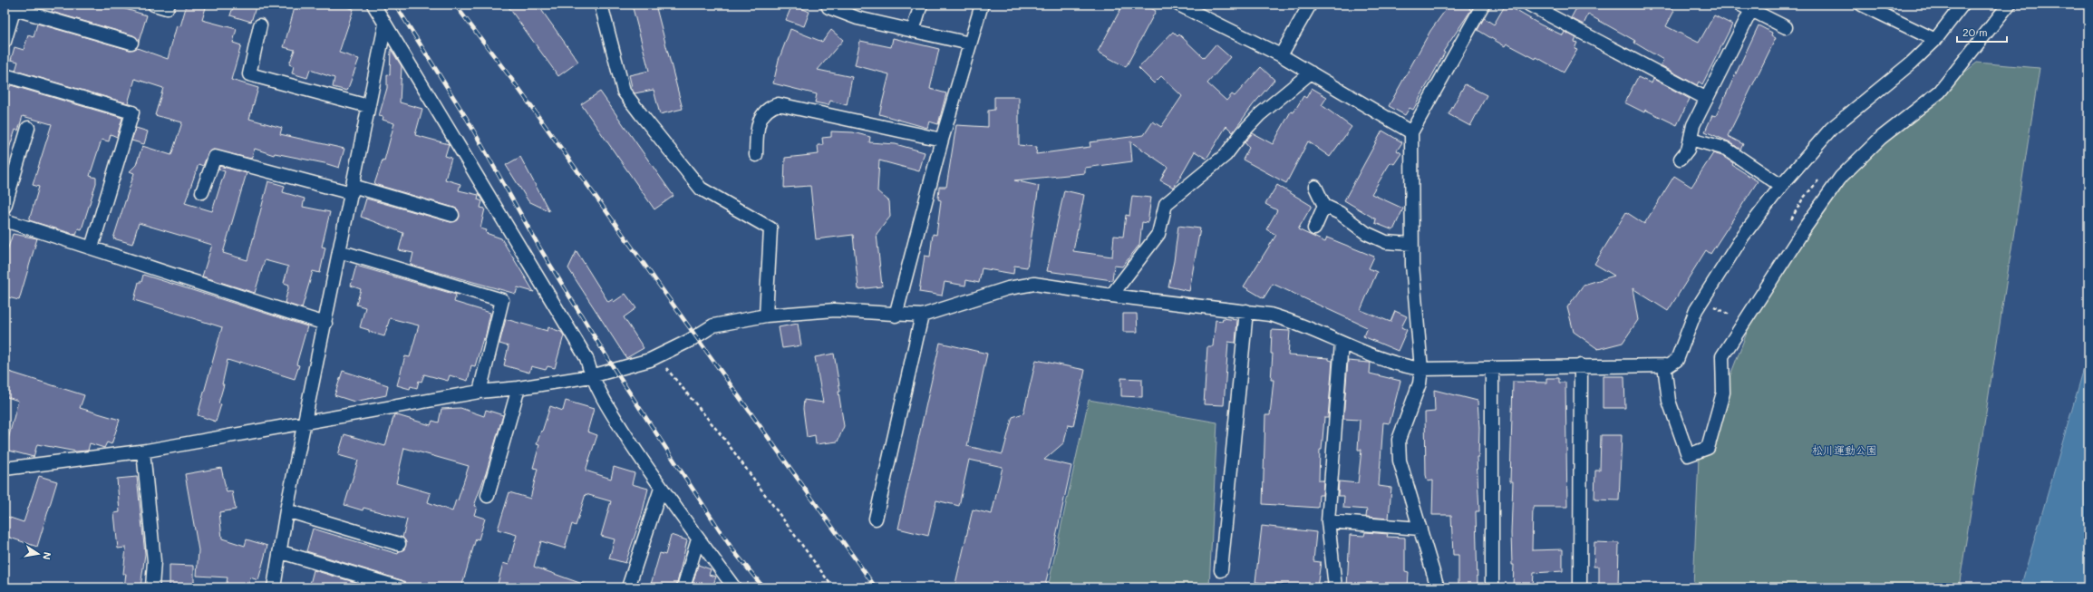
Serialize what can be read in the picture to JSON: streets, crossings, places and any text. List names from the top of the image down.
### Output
{
  "parks": ["松川運動公園"],
  "scale_bar": "20 m",
  "north": "right"
}
